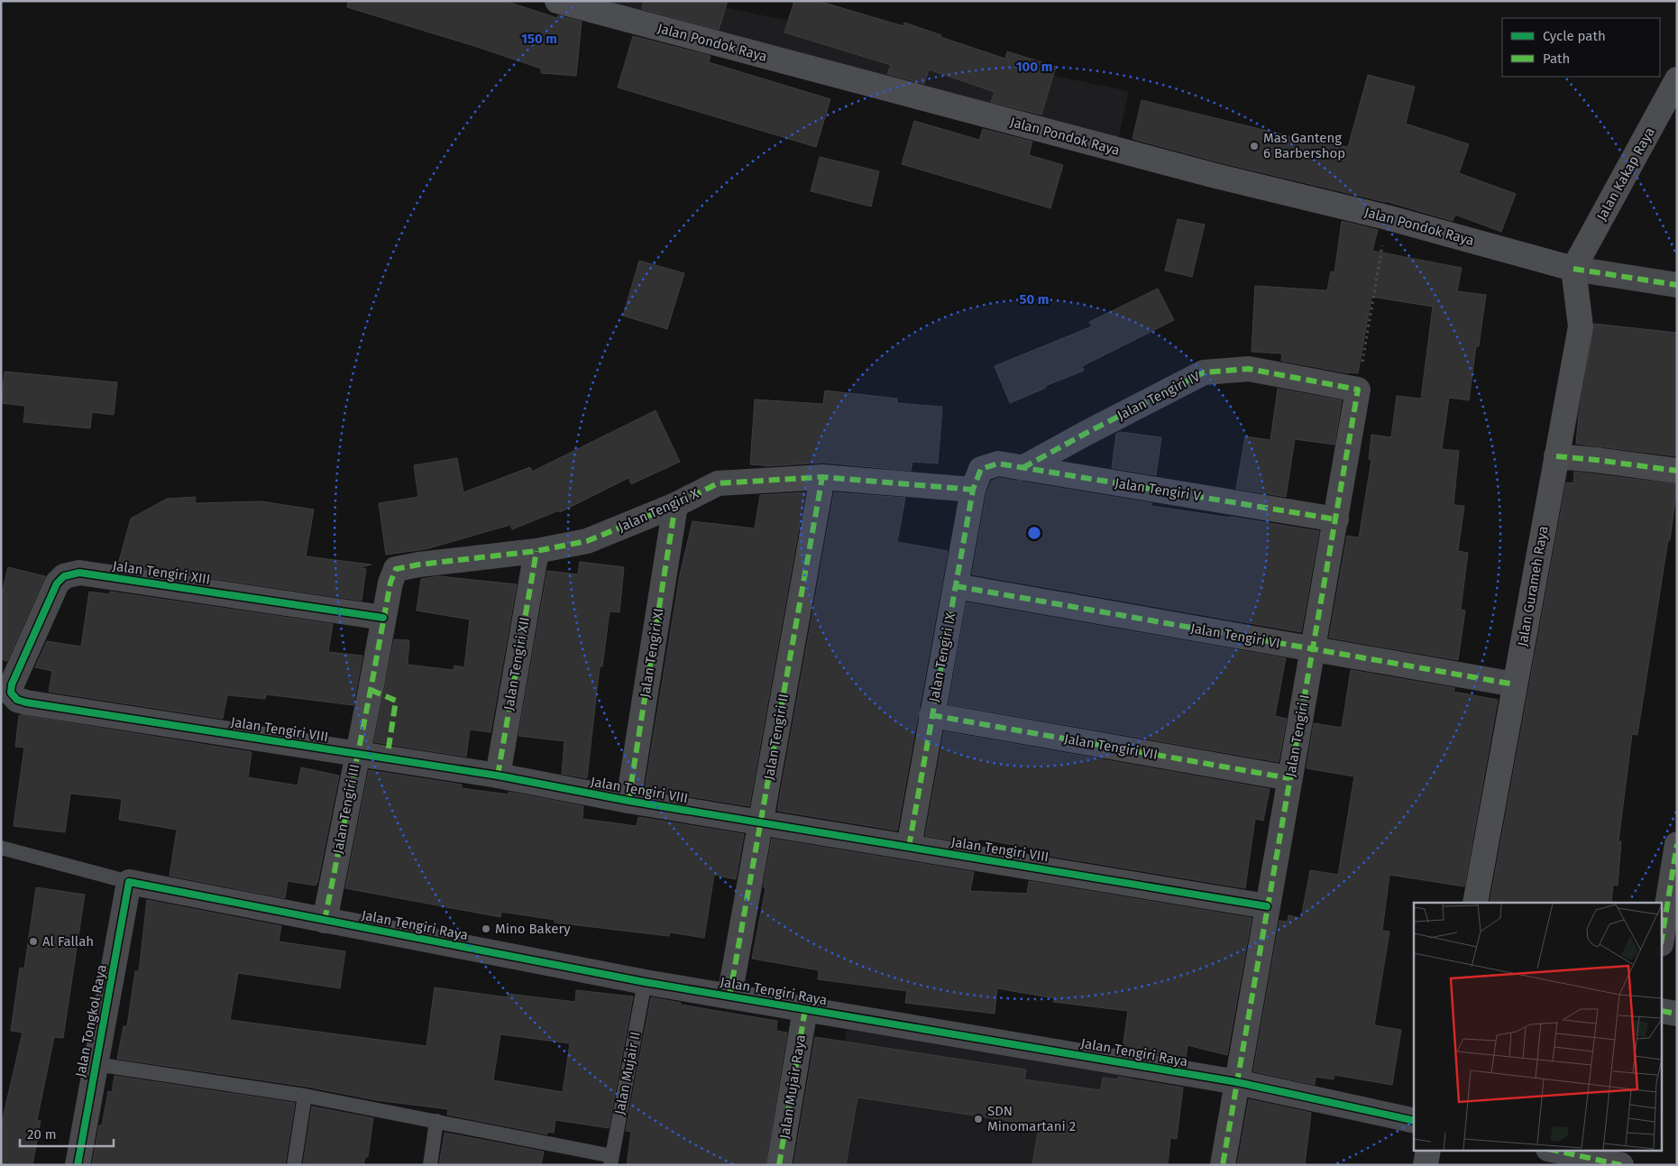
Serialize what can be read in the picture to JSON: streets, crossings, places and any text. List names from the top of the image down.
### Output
{
  "streets": {
    "street": [
      "Jalan Pondok Raya",
      "Jalan Kakap Raya",
      "Jalan Tengiri IV",
      "Jalan Tengiri V",
      "Jalan Tengiri X",
      "Jalan Tengiri XIII",
      "Jalan Gurameh Raya",
      "Jalan Tengiri VI",
      "Jalan Tengiri XI",
      "Jalan Tengiri IX",
      "Jalan Tengiri XII",
      "Jalan Tengiri VIII",
      "Jalan Tengiri I",
      "Jalan Tengiri II",
      "Jalan Tengiri VII",
      "Jalan Tengiri III",
      "Jalan Tengiri Raya",
      "Jalan Tongkol Raya",
      "Jalan Mujair Raya"
    ],
    "lane": ["Jalan Mujair II"]
  },
  "crossings": [
    ["Jalan Pondok Raya", "Jalan Kakap Raya"],
    ["Jalan Pondok Raya", "Jalan Gurameh Raya"],
    ["Jalan Kakap Raya", "Jalan Gurameh Raya"],
    ["Jalan Tengiri IV", "Jalan Tengiri V"],
    ["Jalan Tengiri IV", "Jalan Tengiri I"],
    ["Jalan Tengiri V", "Jalan Tengiri X"],
    ["Jalan Tengiri V", "Jalan Tengiri IX"],
    ["Jalan Tengiri V", "Jalan Tengiri I"],
    ["Jalan Tengiri X", "Jalan Tengiri XIII"],
    ["Jalan Tengiri X", "Jalan Tengiri XI"],
    ["Jalan Tengiri X", "Jalan Tengiri IX"],
    ["Jalan Tengiri X", "Jalan Tengiri XII"],
    ["Jalan Tengiri X", "Jalan Tengiri II"],
    ["Jalan Tengiri X", "Jalan Tengiri III"],
    ["Jalan Tengiri XIII", "Jalan Tengiri VIII"],
    ["Jalan Tengiri XIII", "Jalan Tengiri III"],
    ["Jalan Gurameh Raya", "Jalan Tengiri VI"],
    ["Jalan Tengiri VI", "Jalan Tengiri IX"],
    ["Jalan Tengiri VI", "Jalan Tengiri I"],
    ["Jalan Tengiri XI", "Jalan Tengiri VIII"],
    ["Jalan Tengiri IX", "Jalan Tengiri VIII"],
    ["Jalan Tengiri IX", "Jalan Tengiri VII"],
    ["Jalan Tengiri XII", "Jalan Tengiri VIII"],
    ["Jalan Tengiri VIII", "Jalan Tengiri I"],
    ["Jalan Tengiri VIII", "Jalan Tengiri II"],
    ["Jalan Tengiri VIII", "Jalan Tengiri III"],
    ["Jalan Tengiri I", "Jalan Tengiri VII"],
    ["Jalan Tengiri I", "Jalan Tengiri Raya"],
    ["Jalan Tengiri II", "Jalan Tengiri Raya"],
    ["Jalan Tengiri III", "Jalan Tengiri Raya"],
    ["Jalan Tengiri Raya", "Jalan Tongkol Raya"],
    ["Jalan Tengiri Raya", "Jalan Mujair II"],
    ["Jalan Tengiri Raya", "Jalan Mujair Raya"]
  ],
  "places": [
    "Mas Ganteng 6 Barbershop",
    "Mino Bakery",
    "Al Fallah",
    "SDN Minomartani 2"
  ],
  "legend": ["Cycle path", "Path"],
  "scale_bar": "20 m",
  "rings": ["150 m", "100 m", "50 m"]
}
